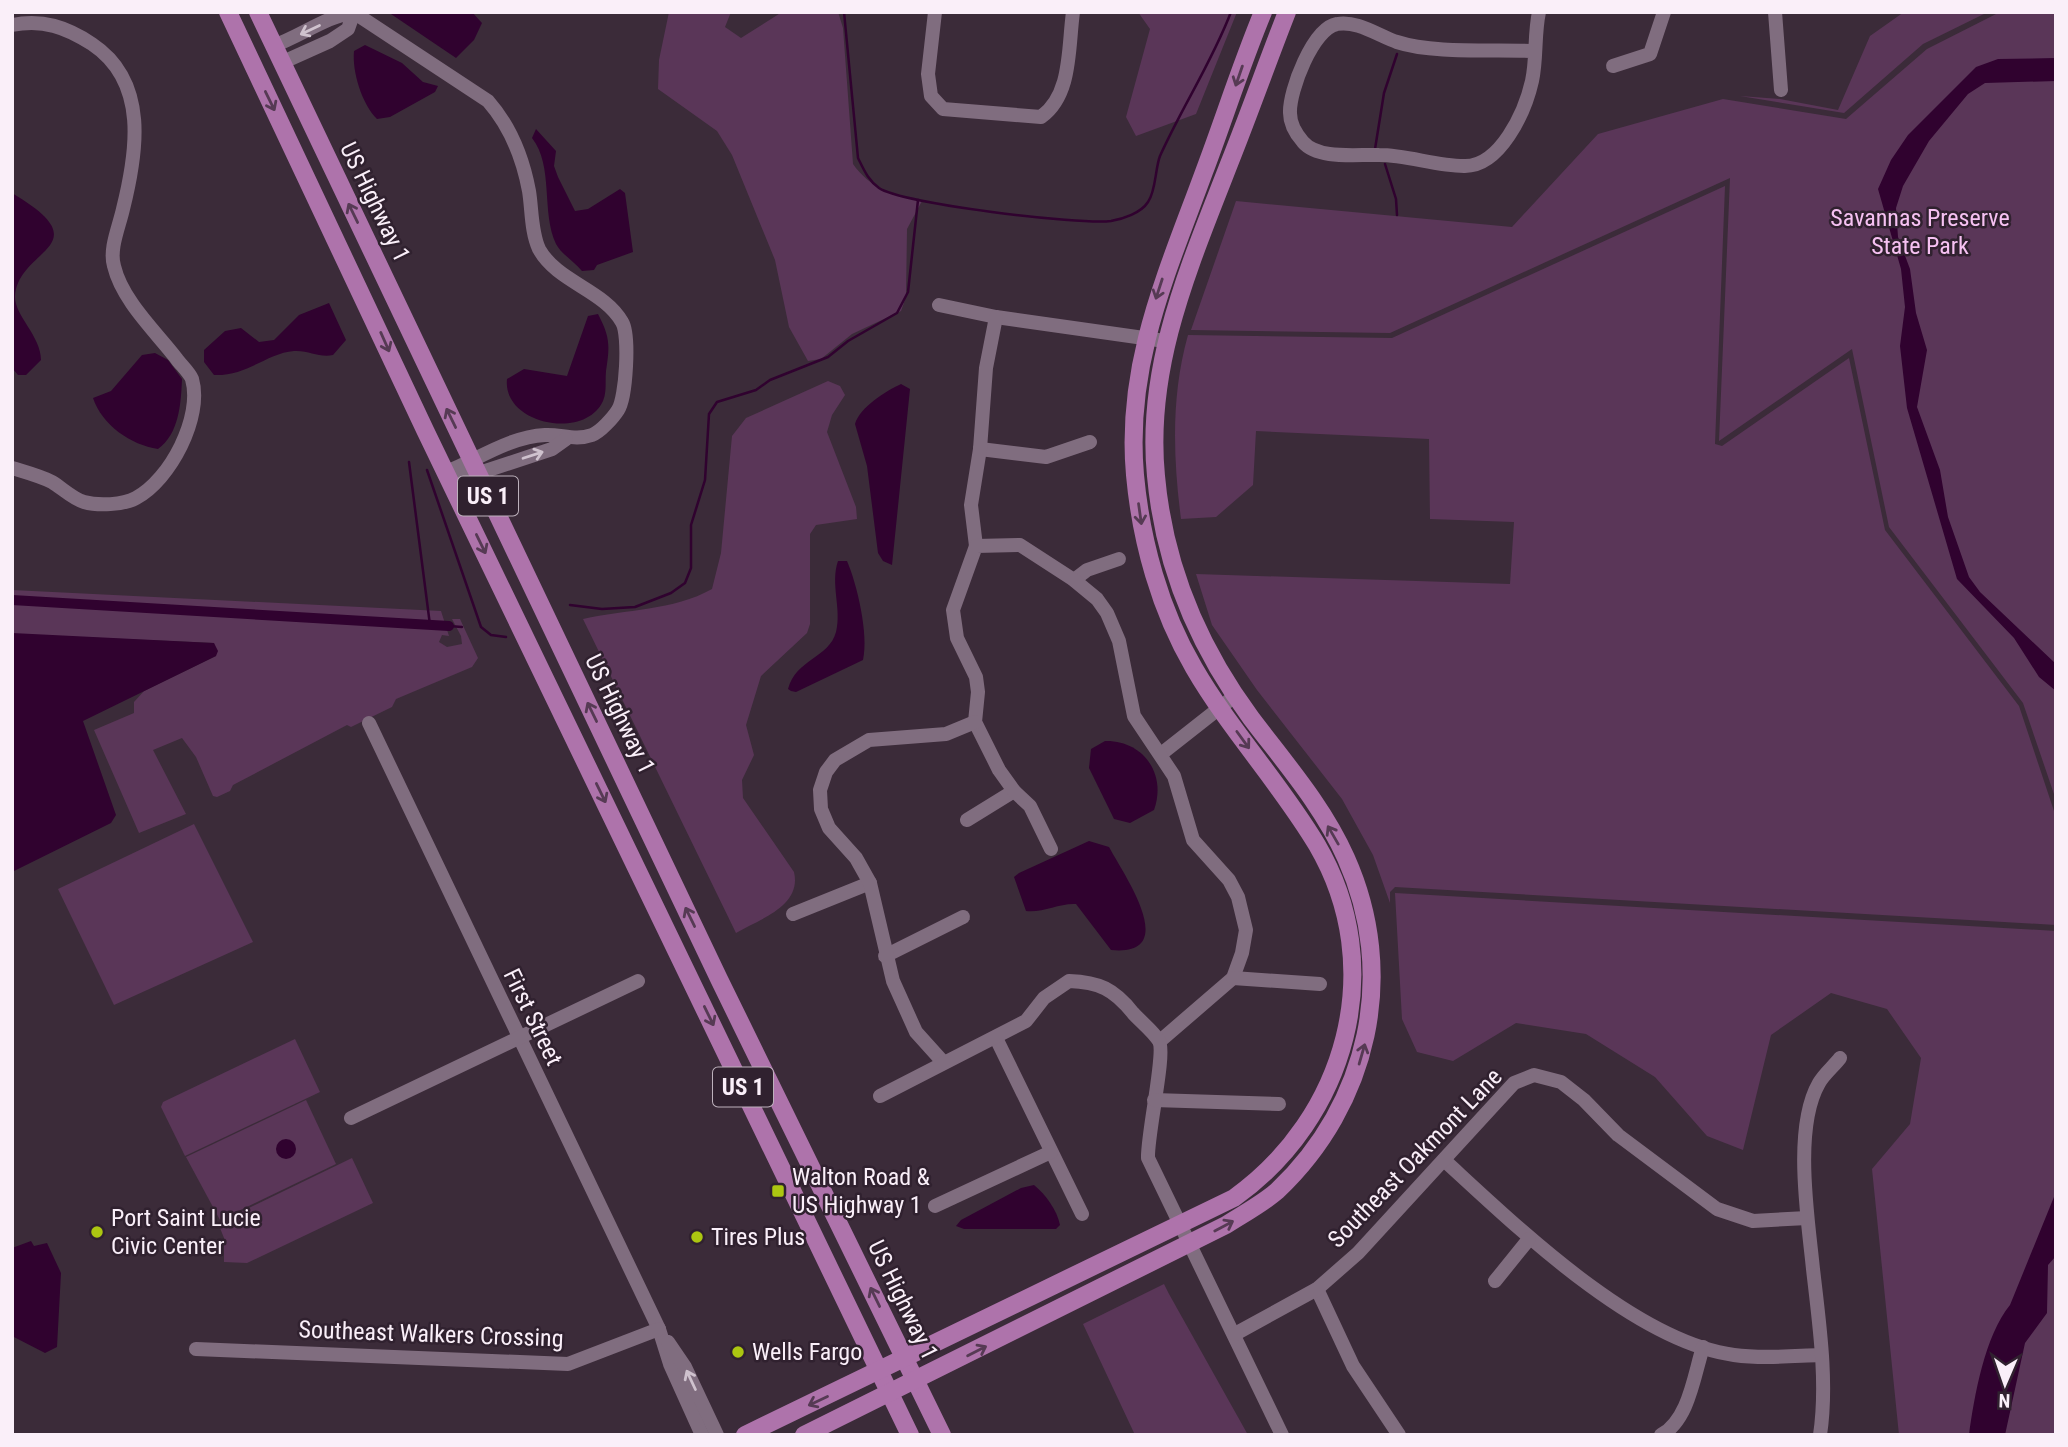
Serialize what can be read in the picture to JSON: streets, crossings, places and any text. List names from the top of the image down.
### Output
{
  "streets": {
    "main road": ["US Highway 1", "US 1"],
    "street": ["First Street", "Southeast Oakmont Lane", "Southeast Walkers Crossing"]
  },
  "crossings": [
    ["First Street", "Southeast Walkers Crossing"]
  ],
  "parks": ["Savannas Preserve State Park"],
  "places": {
    "transit": ["Walton Road & US Highway 1"],
    "other": ["Port Saint Lucie Civic Center", "Tires Plus", "Wells Fargo"]
  },
  "north": "bottom"
}
